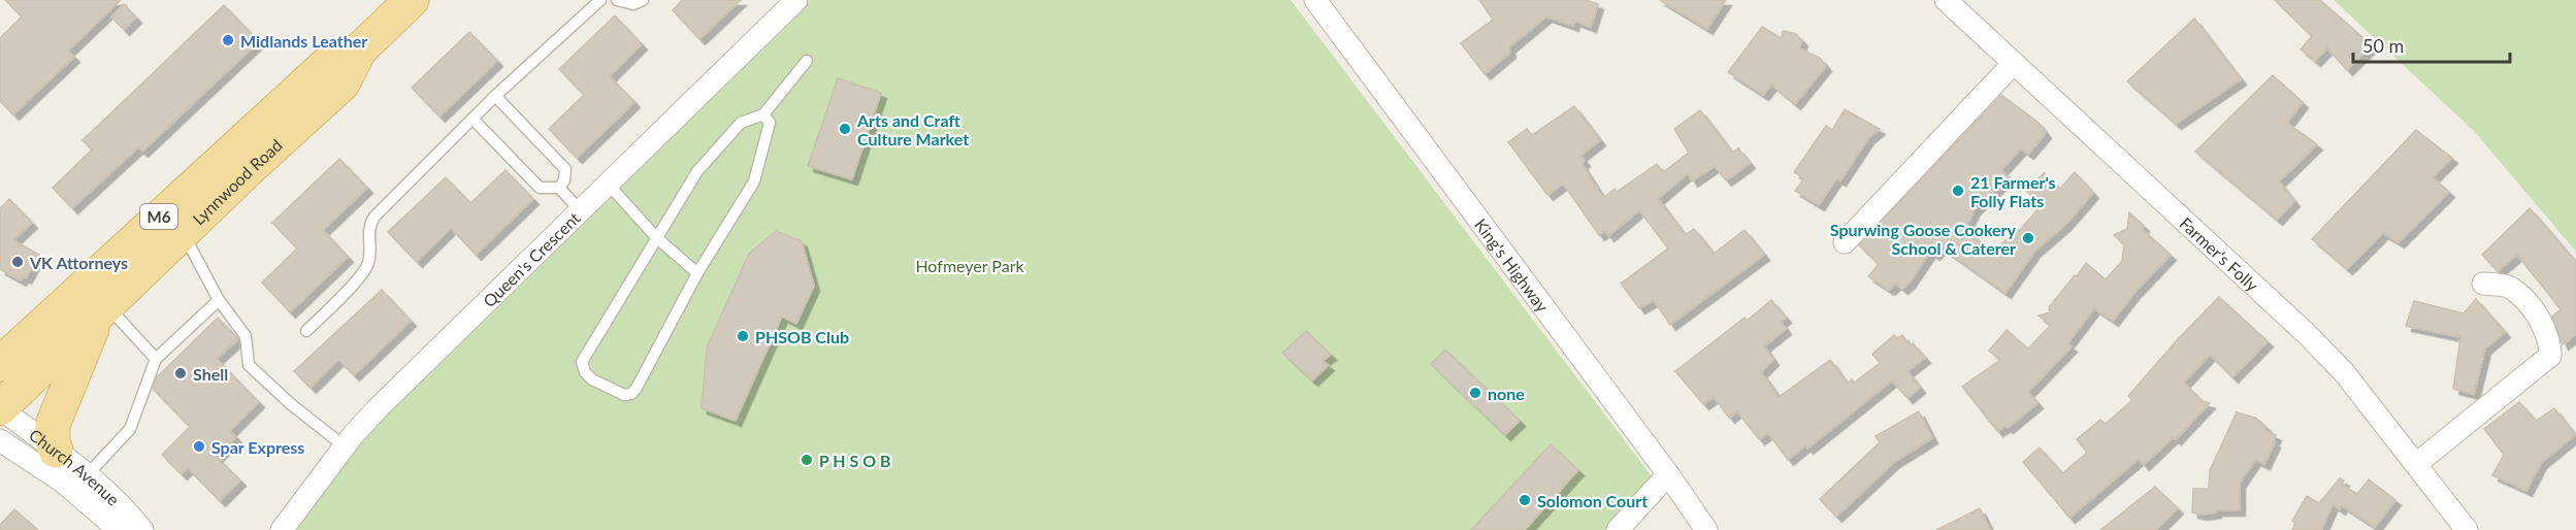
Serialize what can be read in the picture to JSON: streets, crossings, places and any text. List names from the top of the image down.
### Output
{
  "streets": {
    "main road": ["Lynnwood Road", "M6"],
    "street": [
      "Farmer's Folly",
      "Queen's Crescent",
      "King's Highway",
      "Church Avenue"
    ]
  },
  "crossings": [
    ["Lynnwood Road", "Church Avenue"]
  ],
  "parks": ["Hofmeyer Park"],
  "places": [
    "Midlands Leather",
    "Arts and Craft Culture Market",
    "21 Farmer's Folly Flats",
    "Spurwing Goose Cookery School & Caterer",
    "VK Attorneys",
    "PHSOB Club",
    "Shell",
    "none",
    "Spar Express",
    "P H S O B",
    "Solomon Court"
  ],
  "scale_bar": "50 m"
}
